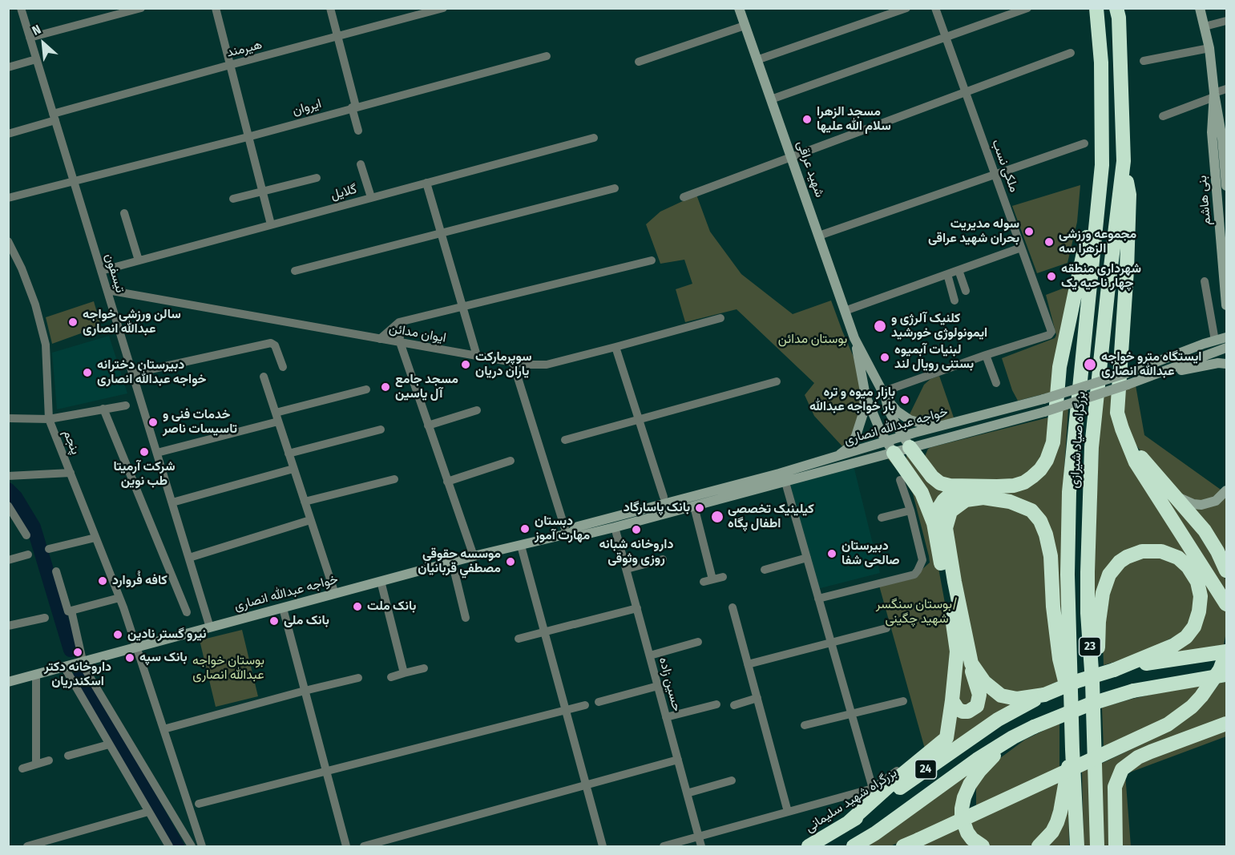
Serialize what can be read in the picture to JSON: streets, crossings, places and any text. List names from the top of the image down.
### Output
{
  "streets": {
    "highway": [
      "بزرگراه صیاد شیرازی",
      "23",
      "24",
      "بزرگراه شهید سلیمانی"
    ],
    "main road": ["شهید عراقی", "بنی هاشم", "خواجه عبدالله انصاری"],
    "street": [
      "هیرمند",
      "ایروان",
      "ملکی نسب",
      "گلایل",
      "تیسفون",
      "ایوان مدائن",
      "پنجم",
      "حسین زاده"
    ]
  },
  "crossings": [
    ["هیرمند", "تیسفون"],
    ["ایروان", "تیسفون"],
    ["شهید عراقی", "خواجه عبدالله انصاری"],
    ["گلایل", "تیسفون"],
    ["تیسفون", "ایوان مدائن"],
    ["تیسفون", "خواجه عبدالله انصاری"],
    ["خواجه عبدالله انصاری", "پنجم"],
    ["خواجه عبدالله انصاری", "حسین زاده"]
  ],
  "parks": ["بوستان مدائن", "بوستان سنگسر/ شهید چگینی", "بوستان خواجه عبدالله انصاری"],
  "places": [
    "مسجد الزهرا سلام الله علیها",
    "سوله مدیریت بحران شهید عراقی",
    "مجموعه ورزشی الزهرا سه",
    "شهرداری منطقه چهار ناحیه یک",
    "سالن ورزشی خواجه عبدالله انصاری",
    "کلنیک آلرژی و ایمونولوژی خورشید",
    "لبنیات آبمیوه بستنی رویال لند",
    "سوپرمارکت یاران دریان",
    "ایستگاه مترو خواجه عبدالله انصاری",
    "دبیرستان دخترانه خواجه عبدالله انصاری",
    "مسجد جامع آل یاسین",
    "بازار میوه و تره بار خواجه عبدالله",
    "خدمات فنی و تاسیسات ناصر",
    "شرکت آرمیتا طب نوین",
    "بانک پاسارگاد",
    "کیلینیک تخصصی اطفال پگاه",
    "دبستان مهارت آموز",
    "داروخانه شبانه روزی وثوقی",
    "دبیرستان صالحی شفا",
    "موسسه حقوقي مصطفي قربانيان",
    "کافه فُروارد",
    "بانک ملت",
    "بانک ملی",
    "نیرو گستر نادین",
    "داروخانه دکتر اسکندریان",
    "بانک سپه"
  ],
  "north": "top left"
}
